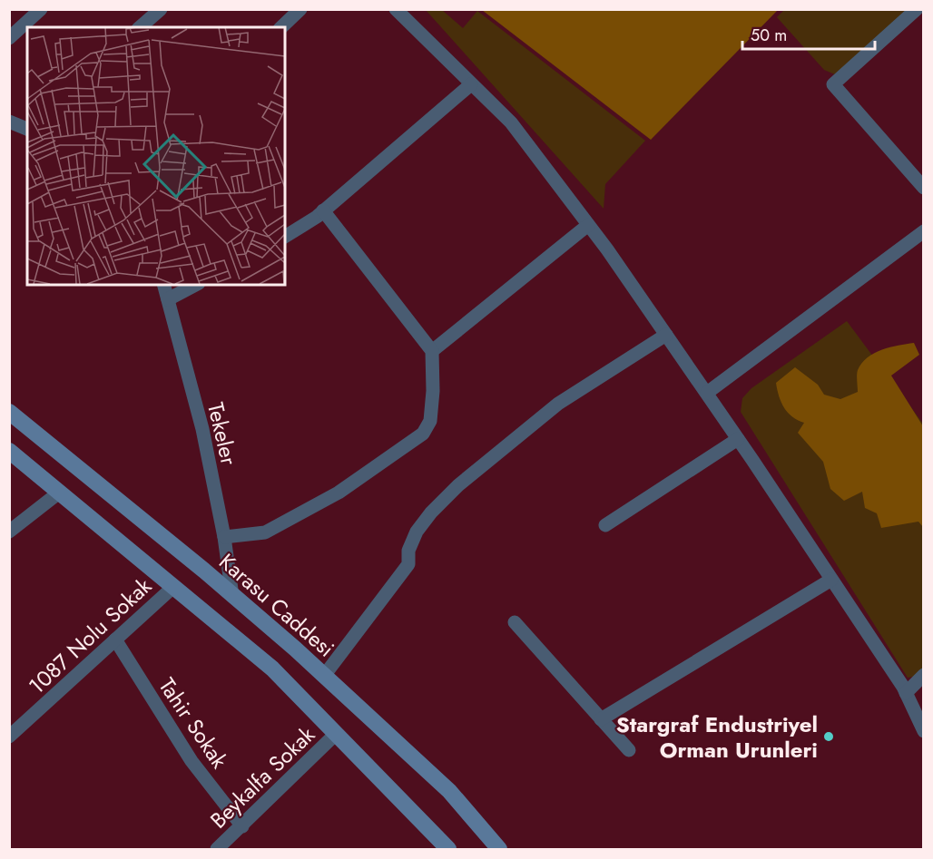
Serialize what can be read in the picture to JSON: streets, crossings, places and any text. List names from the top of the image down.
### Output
{
  "streets": {
    "main road": ["Karasu Caddesi"],
    "street": [
      "Tekeler",
      "1087 Nolu Sokak",
      "Tahir Sokak",
      "Beykalfa Sokak"
    ]
  },
  "crossings": [
    ["Tekeler", "Karasu Caddesi"],
    ["1087 Nolu Sokak", "Tahir Sokak"],
    ["Tahir Sokak", "Beykalfa Sokak"]
  ],
  "places": ["Stargraf Endustriyel Orman Urunleri"],
  "scale_bar": "50 m"
}
